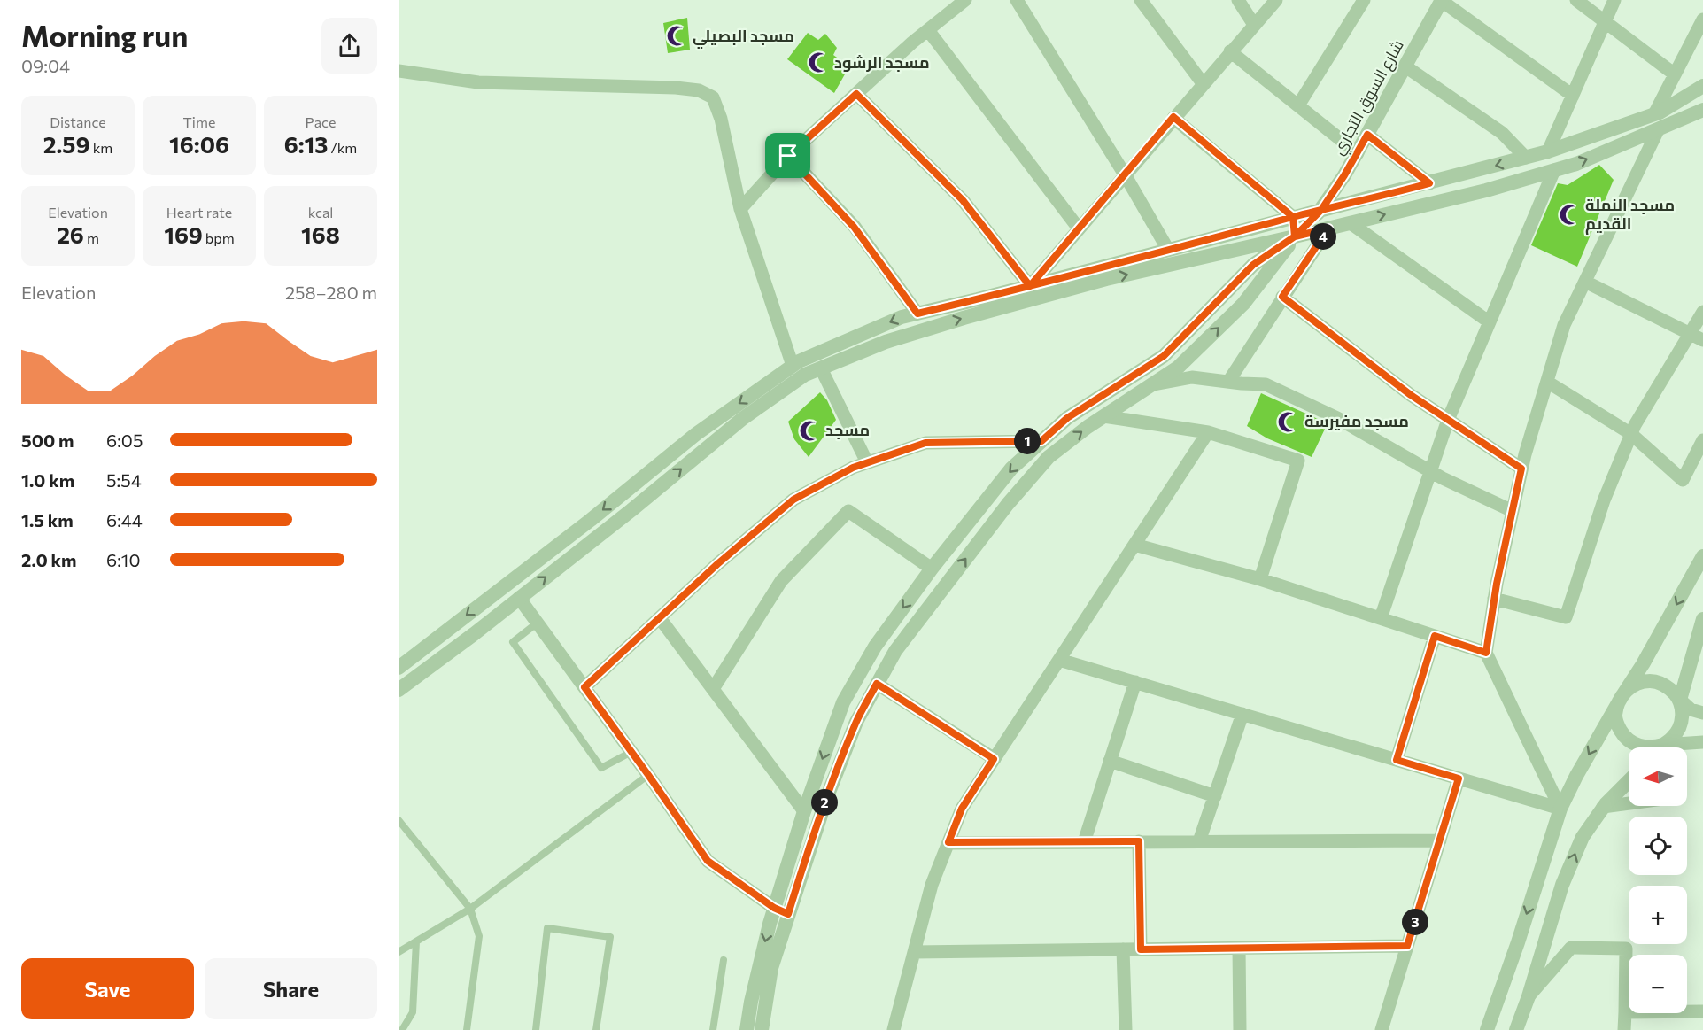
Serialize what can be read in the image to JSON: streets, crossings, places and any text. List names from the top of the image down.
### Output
{
  "streets": {
    "street": ["شارع السوق التجاري"]
  },
  "places": {
    "mosque": [
      "مسجد البصيلي",
      "مسجد الرشود",
      "مسجد النملة القديم",
      "مسجد مفيرسة",
      "مسجد"
    ]
  },
  "north": "left",
  "page": {
    "heading": ["Morning run", "09:04"],
    "stats": [
      ["Distance", "2.59 km"],
      ["Time", "16:06"],
      ["Pace", "6:13 /km"],
      ["Elevation", "26 m"],
      ["Heart rate", "169 bpm"],
      ["kcal", "168"]
    ],
    "pins": [
      "4",
      "1",
      "2",
      "3"
    ],
    "chart": ["Elevation", "258–280 m"],
    "list": [
      {
        "name": "500 m",
        "note": "6:05"
      },
      {
        "name": "1.0 km",
        "note": "5:54"
      },
      {
        "name": "1.5 km",
        "note": "6:44"
      },
      {
        "name": "2.0 km",
        "note": "6:10"
      }
    ],
    "map_buttons": ["+", "−"],
    "buttons": ["Save", "Share"]
  }
}
